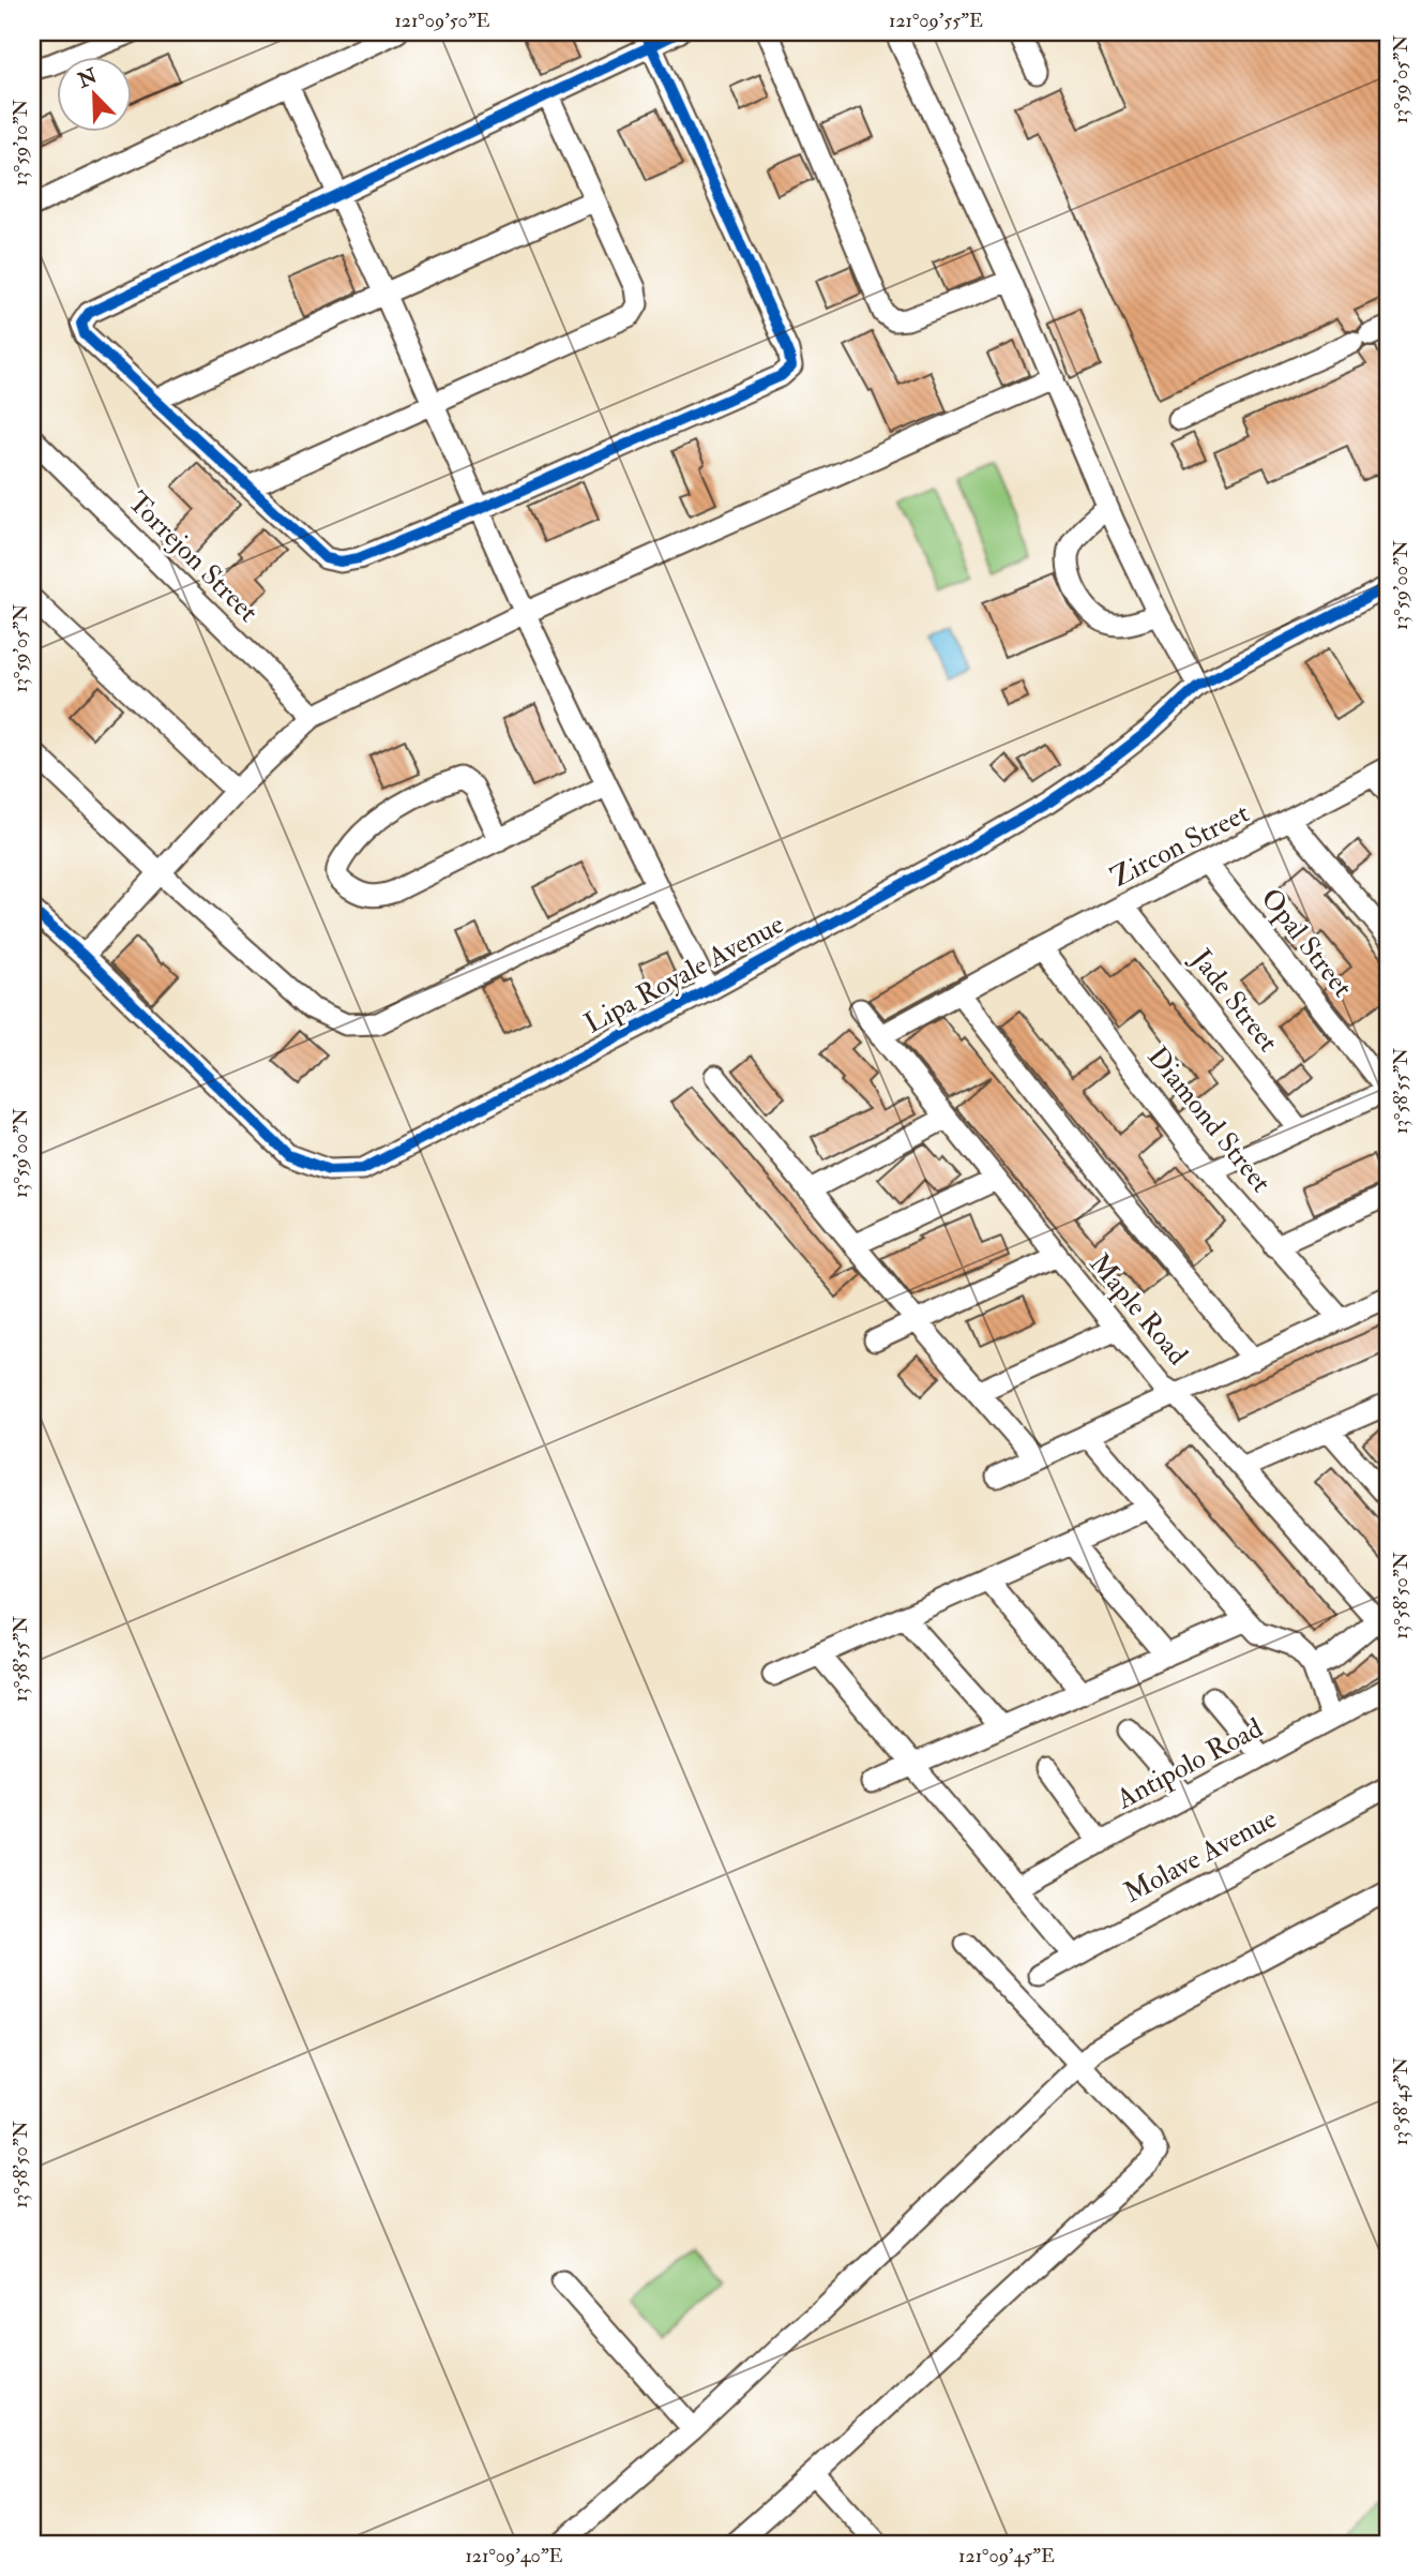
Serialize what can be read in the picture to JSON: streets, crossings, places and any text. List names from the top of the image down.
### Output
{
  "streets": {
    "street": [
      "Torrejon Street",
      "Zircon Street",
      "Opal Street",
      "Lipa Royale Avenue",
      "Jade Street",
      "Diamond Street",
      "Maple Road",
      "Antipolo Road",
      "Molave Avenue"
    ]
  },
  "crossings": [
    ["Zircon Street", "Opal Street"],
    ["Zircon Street", "Jade Street"],
    ["Zircon Street", "Diamond Street"],
    ["Zircon Street", "Maple Road"]
  ],
  "north": "top left",
  "coordinates": [
    "121°09'50\"E",
    "121°09'55\"E",
    "13°59'05\"N",
    "13°59'10\"N",
    "13°59'00\"N",
    "13°58'55\"N",
    "13°58'50\"N",
    "13°58'45\"N",
    "121°09'40\"E",
    "121°09'45\"E"
  ]
}
